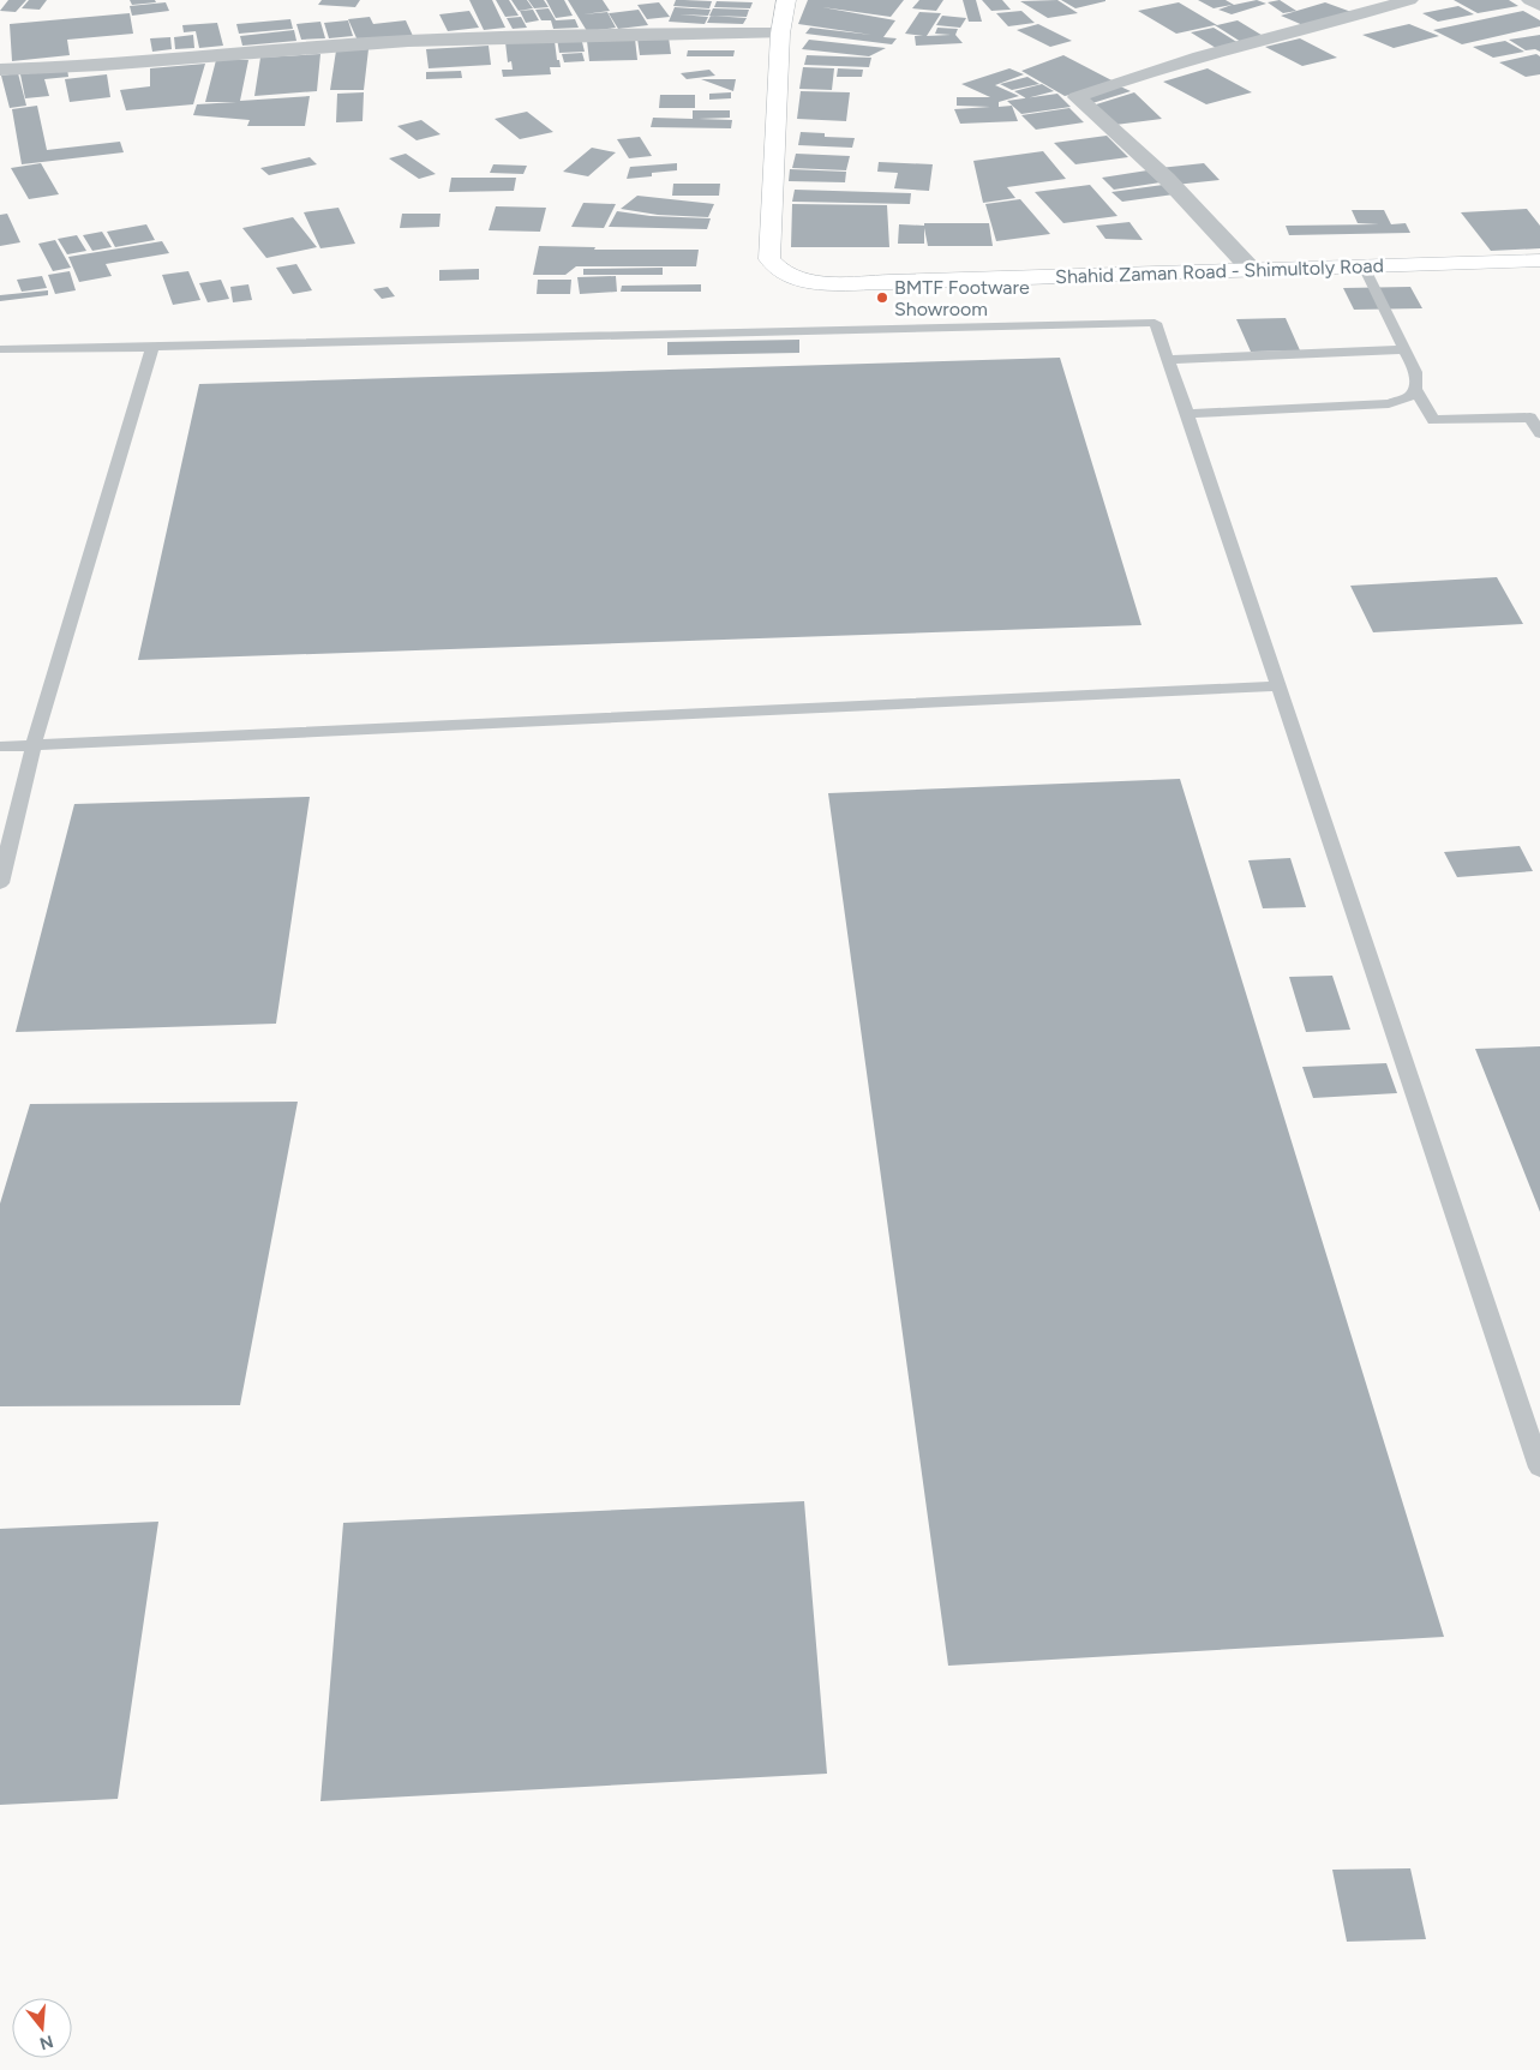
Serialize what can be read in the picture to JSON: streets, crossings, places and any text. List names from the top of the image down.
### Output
{
  "streets": {
    "main road": ["Shahid Zaman Road - Shimultoly Road"]
  },
  "places": ["BMTF Footware Showroom"],
  "north": "bottom"
}
